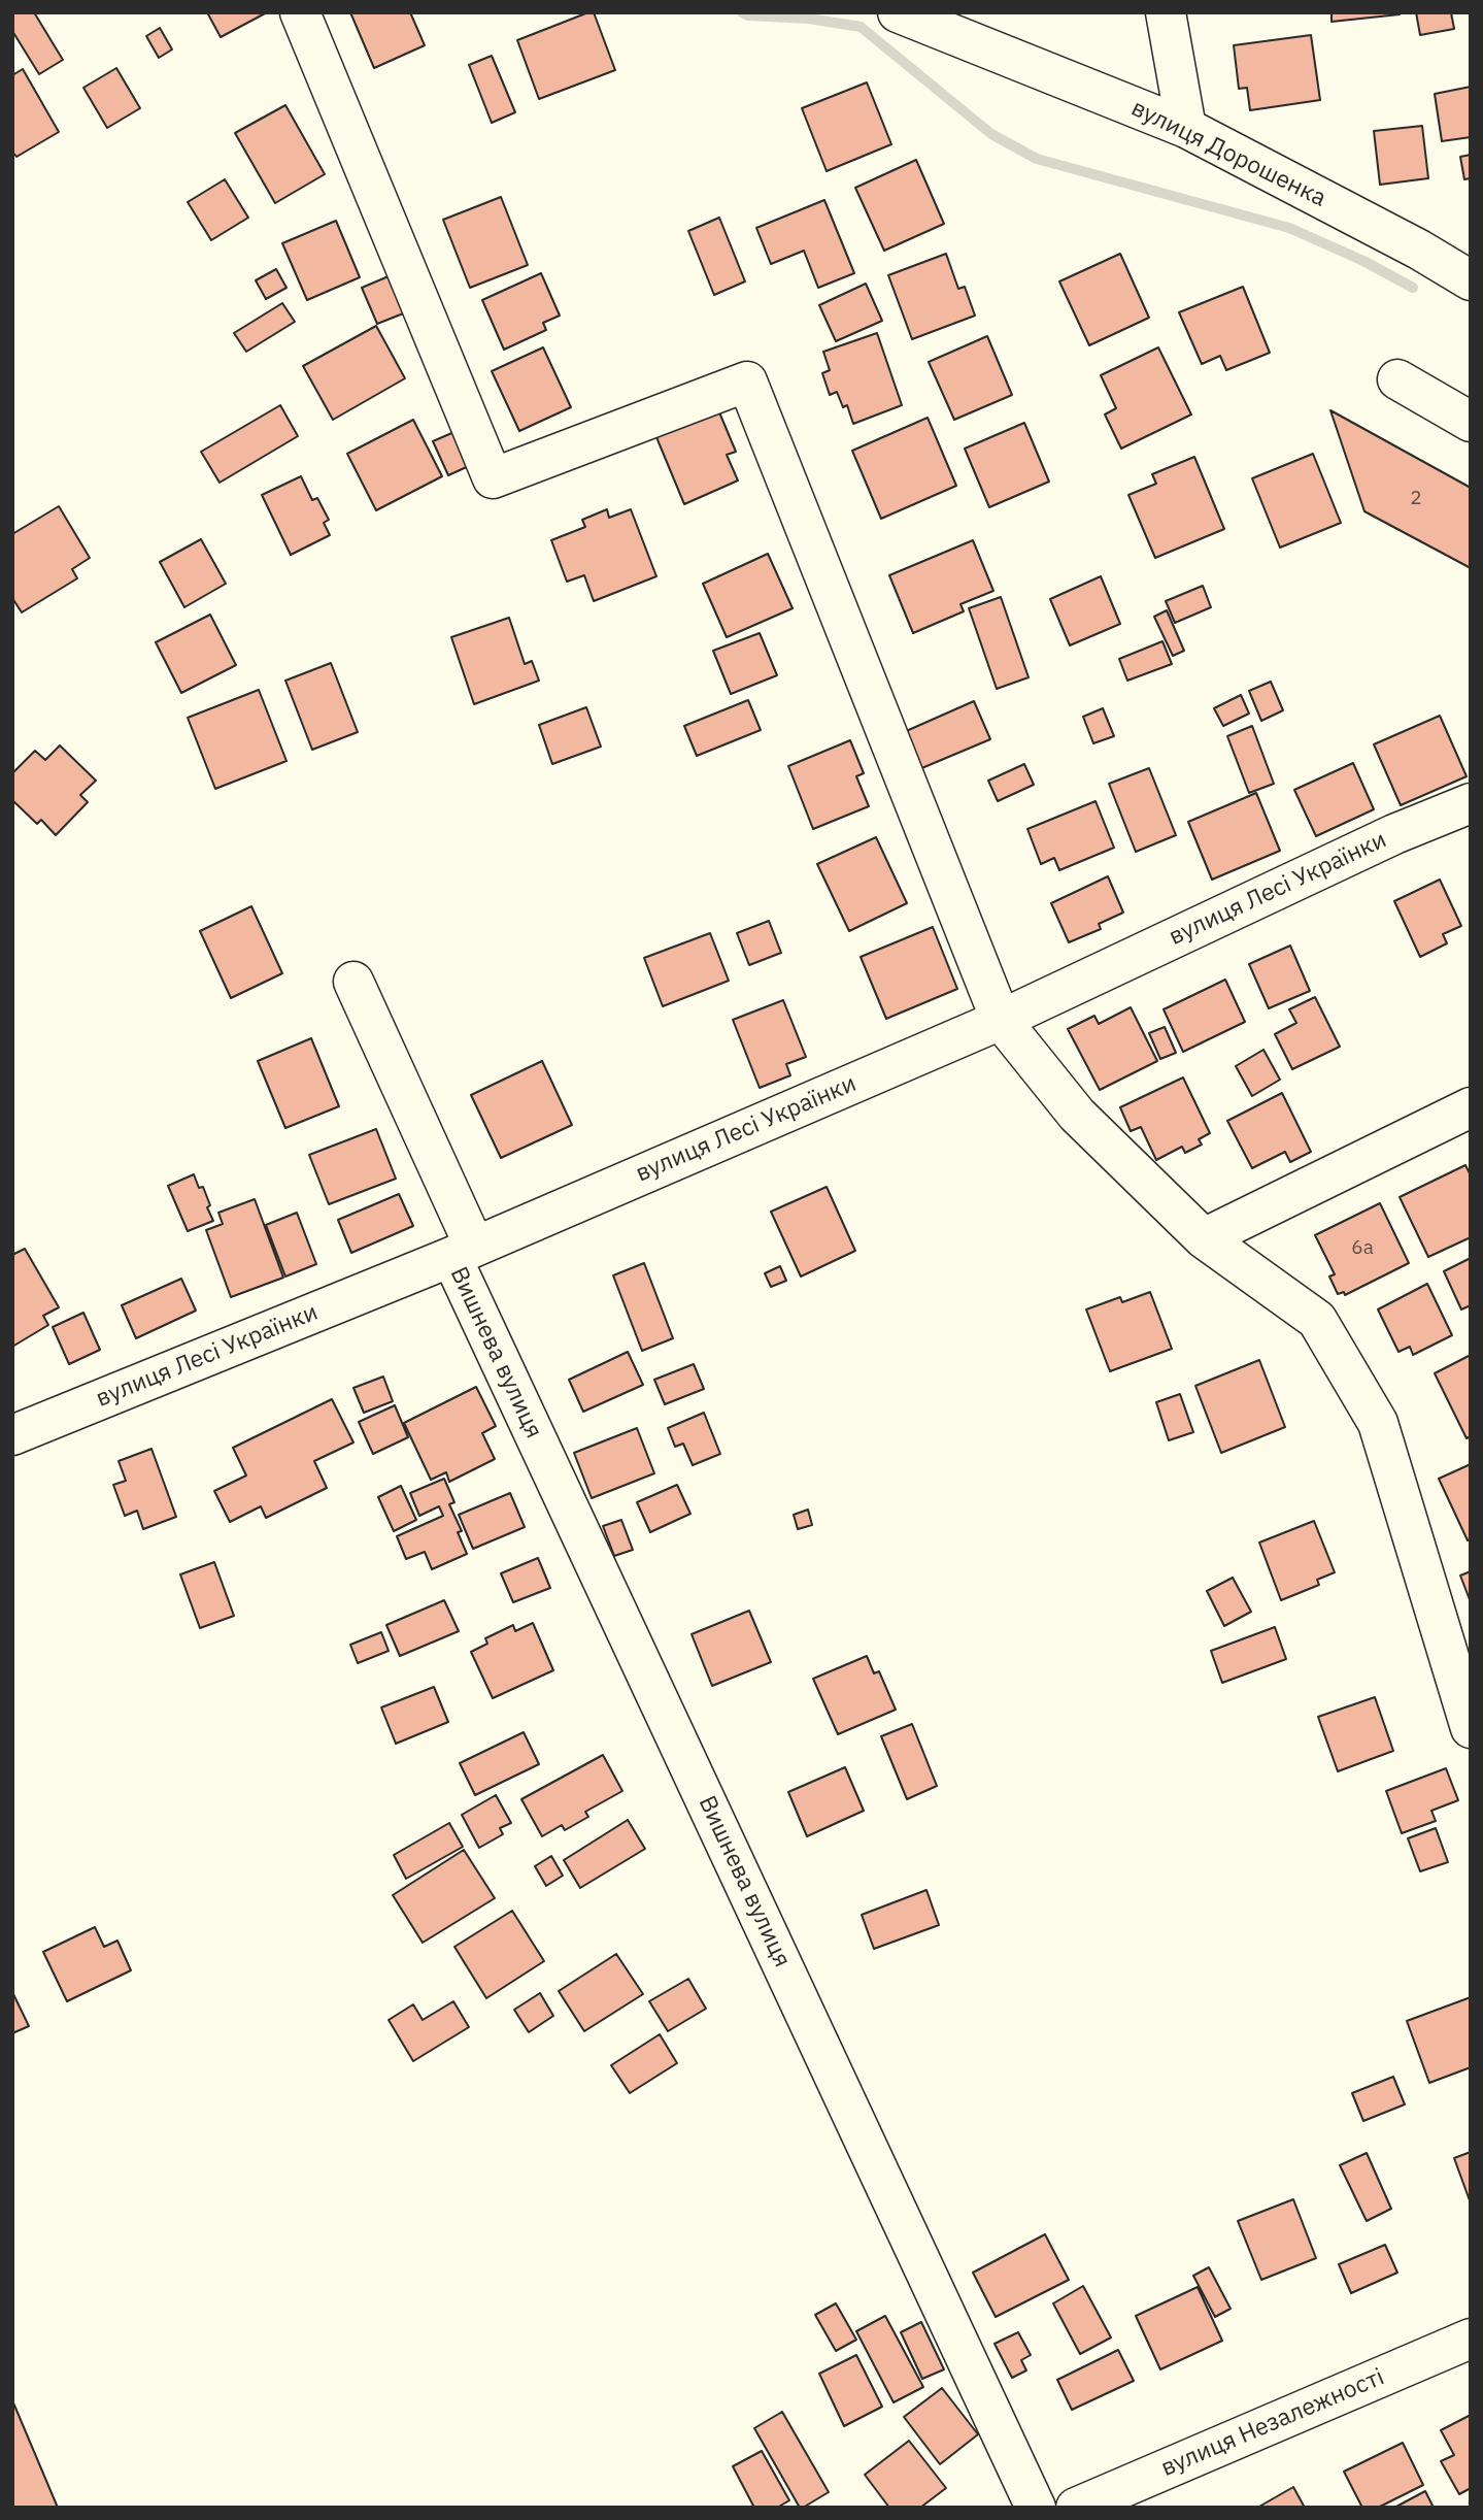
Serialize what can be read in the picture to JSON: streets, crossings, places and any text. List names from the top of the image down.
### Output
{
  "streets": {
    "street": [
      "вулиця Дорошенка",
      "вулиця Лесі Українки",
      "Вишнева вулиця",
      "вулиця Незалежності"
    ]
  },
  "crossings": [
    ["вулиця Лесі Українки", "Вишнева вулиця"]
  ],
  "house_numbers": ["2", "6а"]
}
